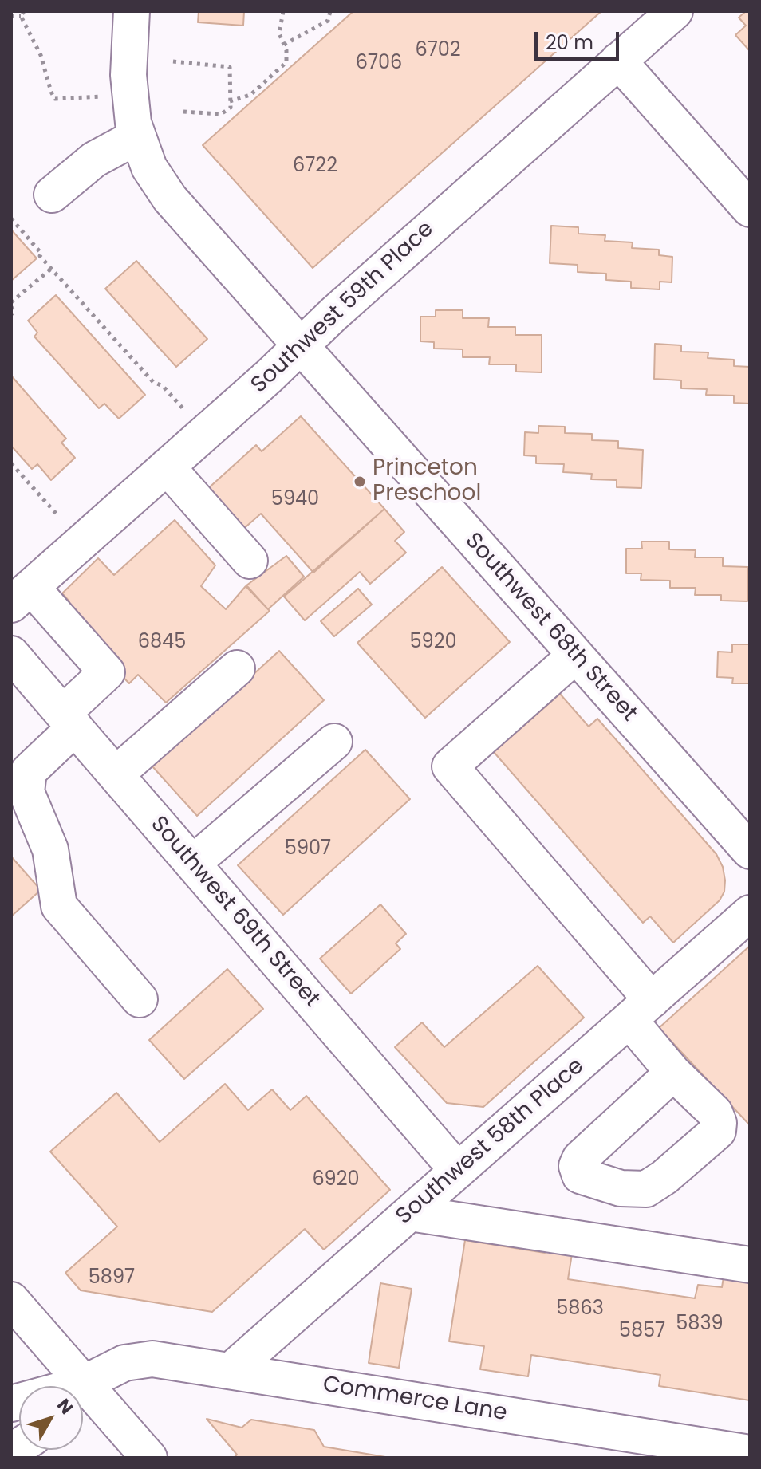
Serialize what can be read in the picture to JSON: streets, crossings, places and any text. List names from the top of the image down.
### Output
{
  "streets": {
    "street": [
      "Southwest 59th Place",
      "Southwest 68th Street",
      "Southwest 69th Street",
      "Southwest 58th Place",
      "Commerce Lane"
    ]
  },
  "crossings": [
    ["Southwest 59th Place", "Southwest 68th Street"],
    ["Southwest 69th Street", "Southwest 58th Place"],
    ["Southwest 58th Place", "Commerce Lane"]
  ],
  "places": ["Princeton Preschool"],
  "house_numbers": [
    "6702",
    "6706",
    "6722",
    "5940",
    "6845",
    "5920",
    "5907",
    "6920",
    "5897",
    "5863",
    "5839",
    "5857"
  ],
  "scale_bar": "20 m",
  "north": "top right"
}
